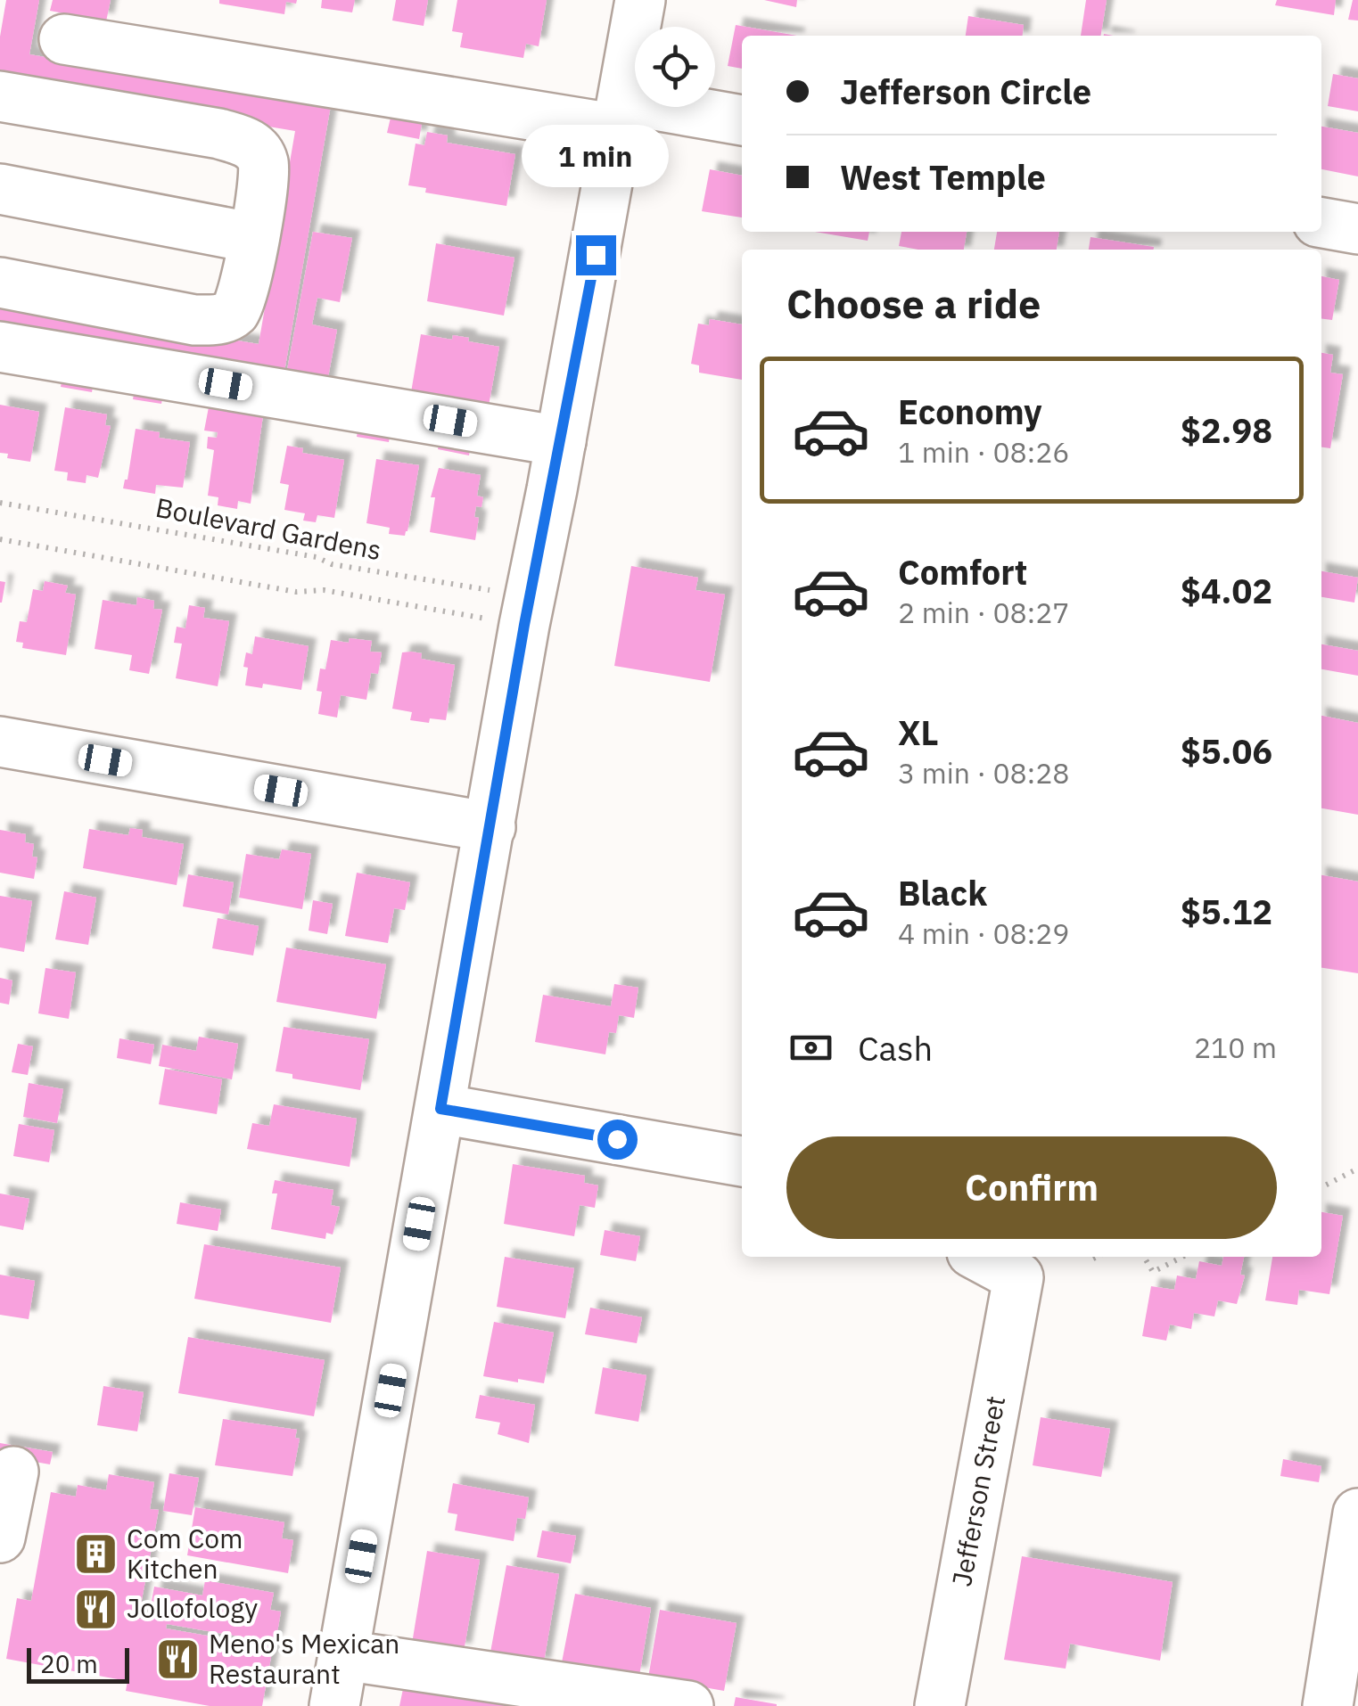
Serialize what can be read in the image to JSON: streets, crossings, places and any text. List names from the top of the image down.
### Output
{
  "streets": {
    "street": ["Jefferson Street"],
    "path": ["Boulevard Gardens"]
  },
  "places": {
    "building": ["Com Com Kitchen"],
    "restaurant": ["Jollofology", "Meno's Mexican Restaurant"]
  },
  "scale_bar": "20 m",
  "page": {
    "banner": ["Jefferson Circle", "West Temple"],
    "bubble": "1 min",
    "heading": "Choose a ride",
    "list": [
      {
        "name": "Economy",
        "note": "1 min · 08:26",
        "value": "$2.98"
      },
      {
        "name": "Comfort",
        "note": "2 min · 08:27",
        "value": "$4.02"
      },
      {
        "name": "XL",
        "note": "3 min · 08:28",
        "value": "$5.06"
      },
      {
        "name": "Black",
        "note": "4 min · 08:29",
        "value": "$5.12"
      }
    ],
    "pay": ["Cash", "210 m"],
    "buttons": "Confirm",
    "scale": "20 m"
  }
}
